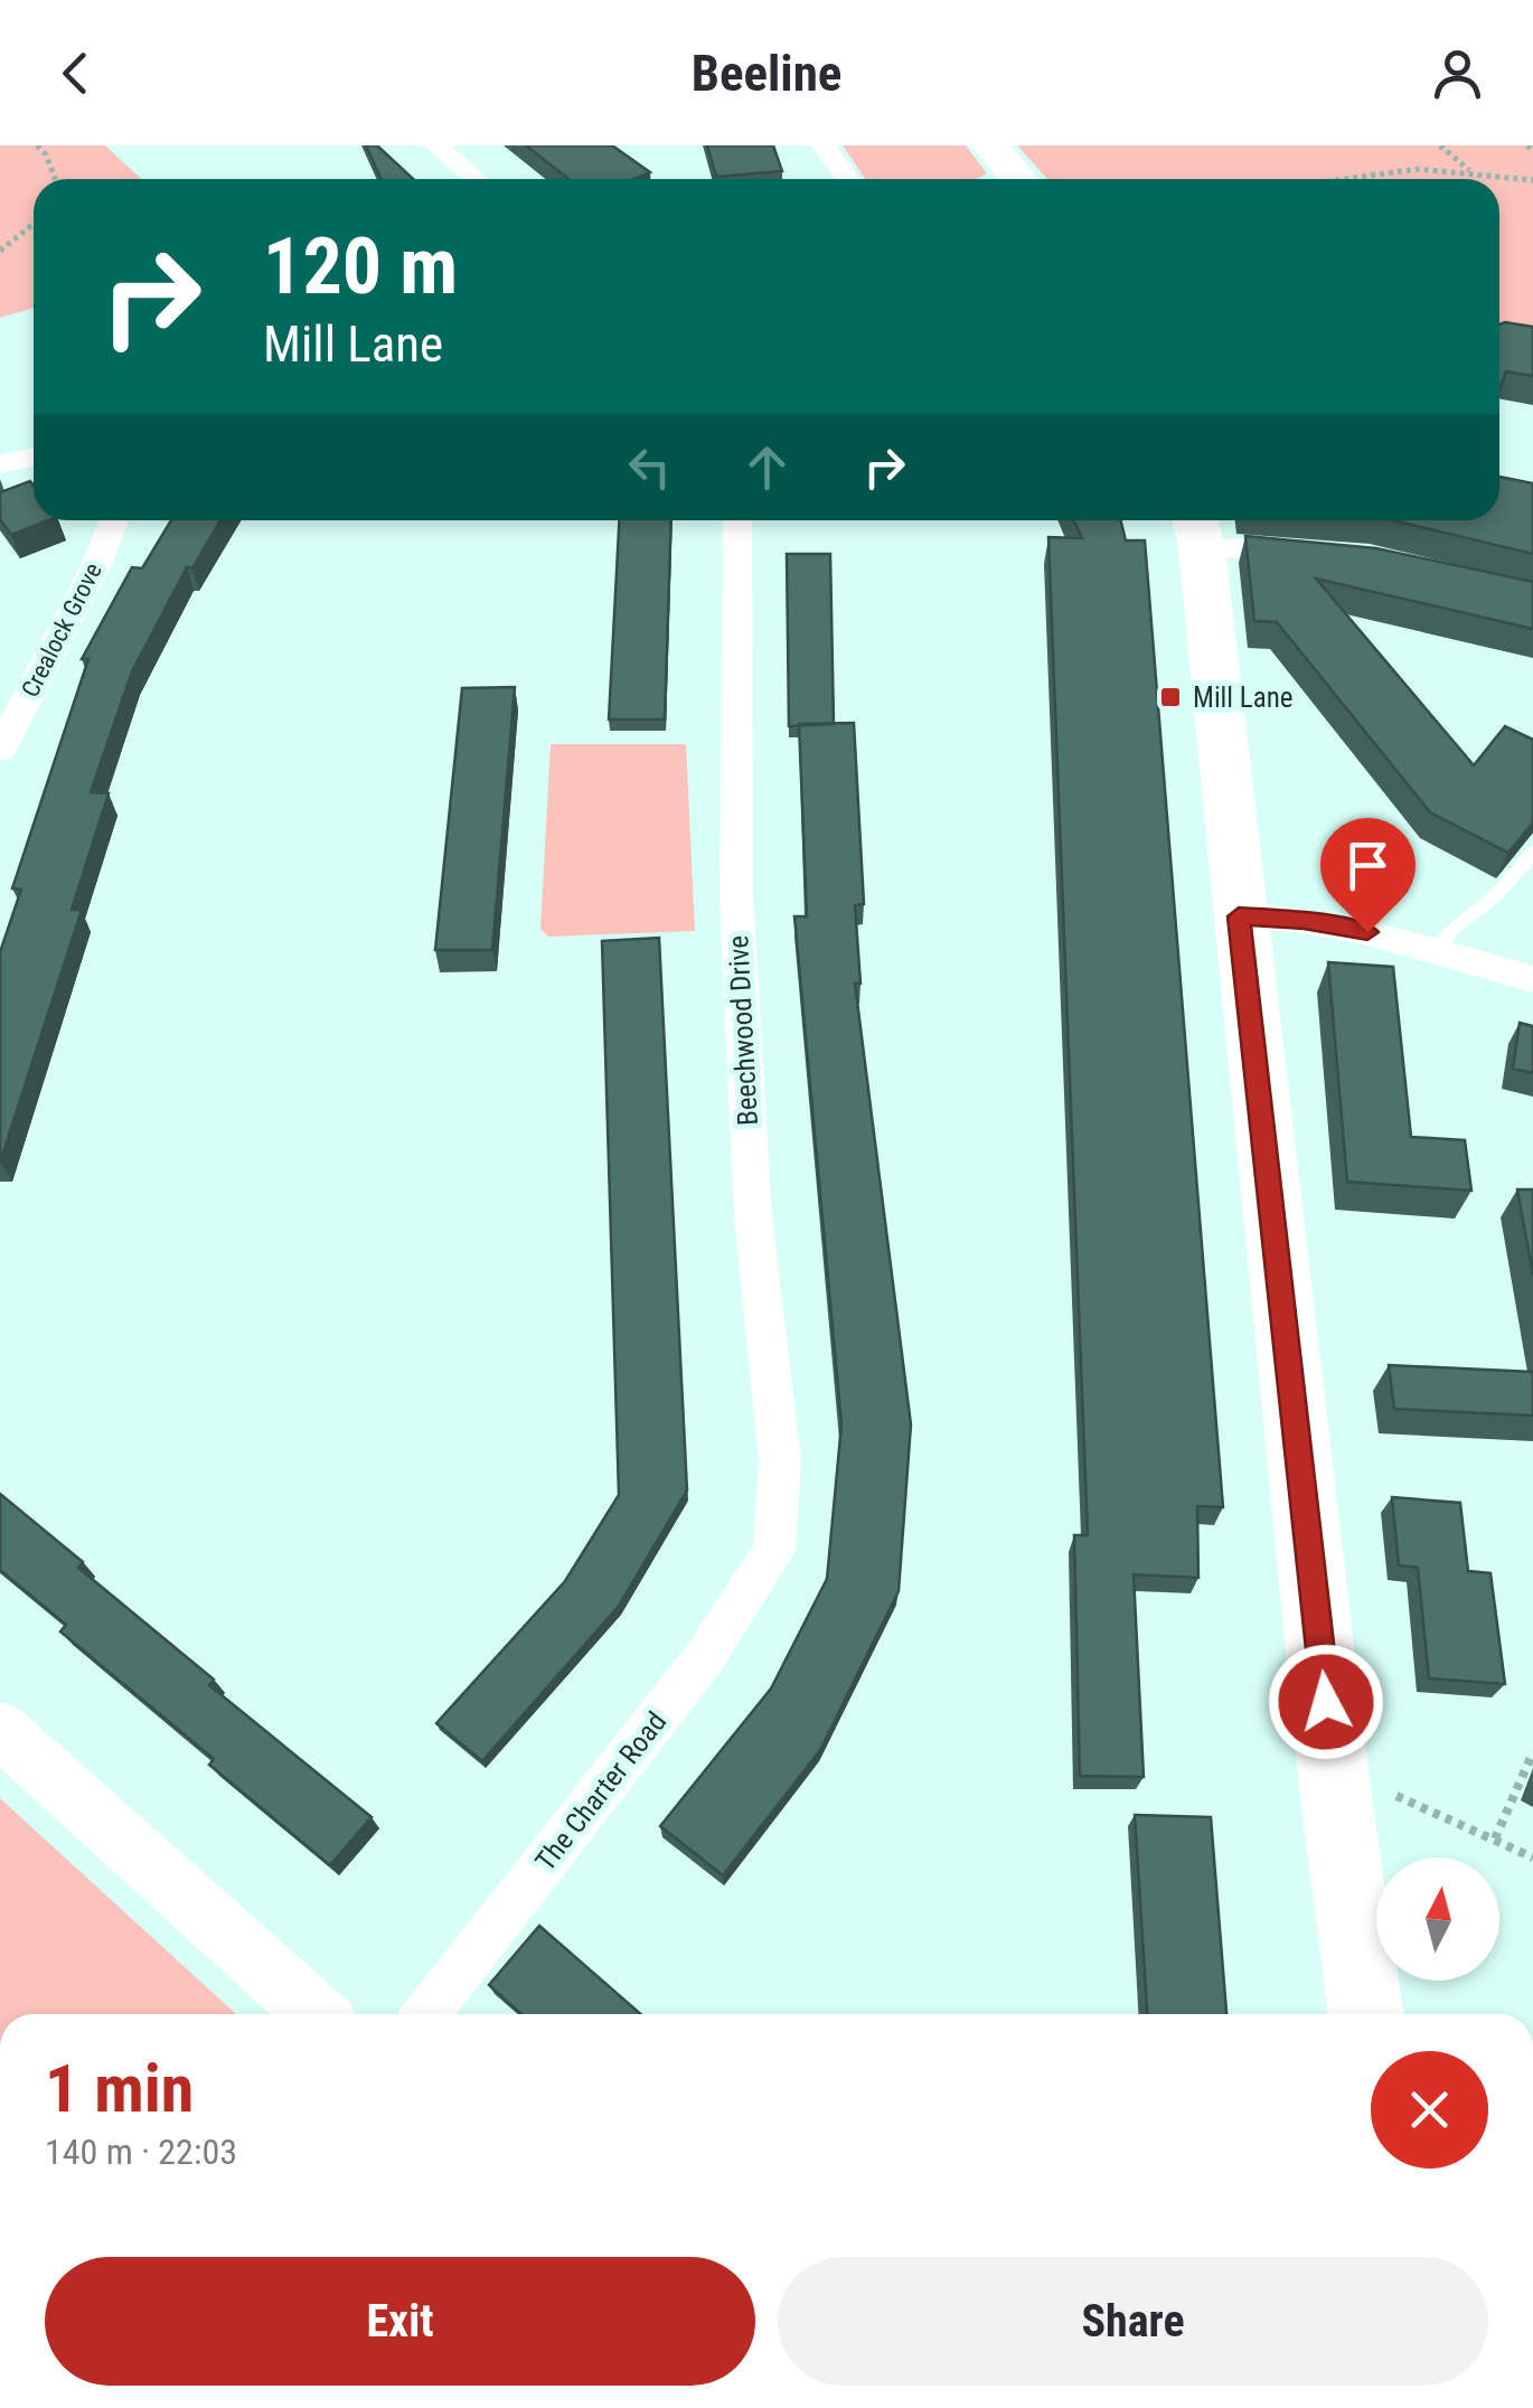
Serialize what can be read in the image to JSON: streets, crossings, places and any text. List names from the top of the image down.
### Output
{
  "streets": {
    "street": ["Crealock Grove", "Beechwood Drive", "The Charter Road"]
  },
  "crossings": [
    ["Beechwood Drive", "The Charter Road"]
  ],
  "places": {
    "transit": ["Mill Lane"]
  },
  "north": "top",
  "page": {
    "header": "Beeline",
    "turn": ["120 m", "Mill Lane"],
    "heading": ["1 min", "140 m · 22:03"],
    "buttons": ["Exit", "Share"]
  }
}
